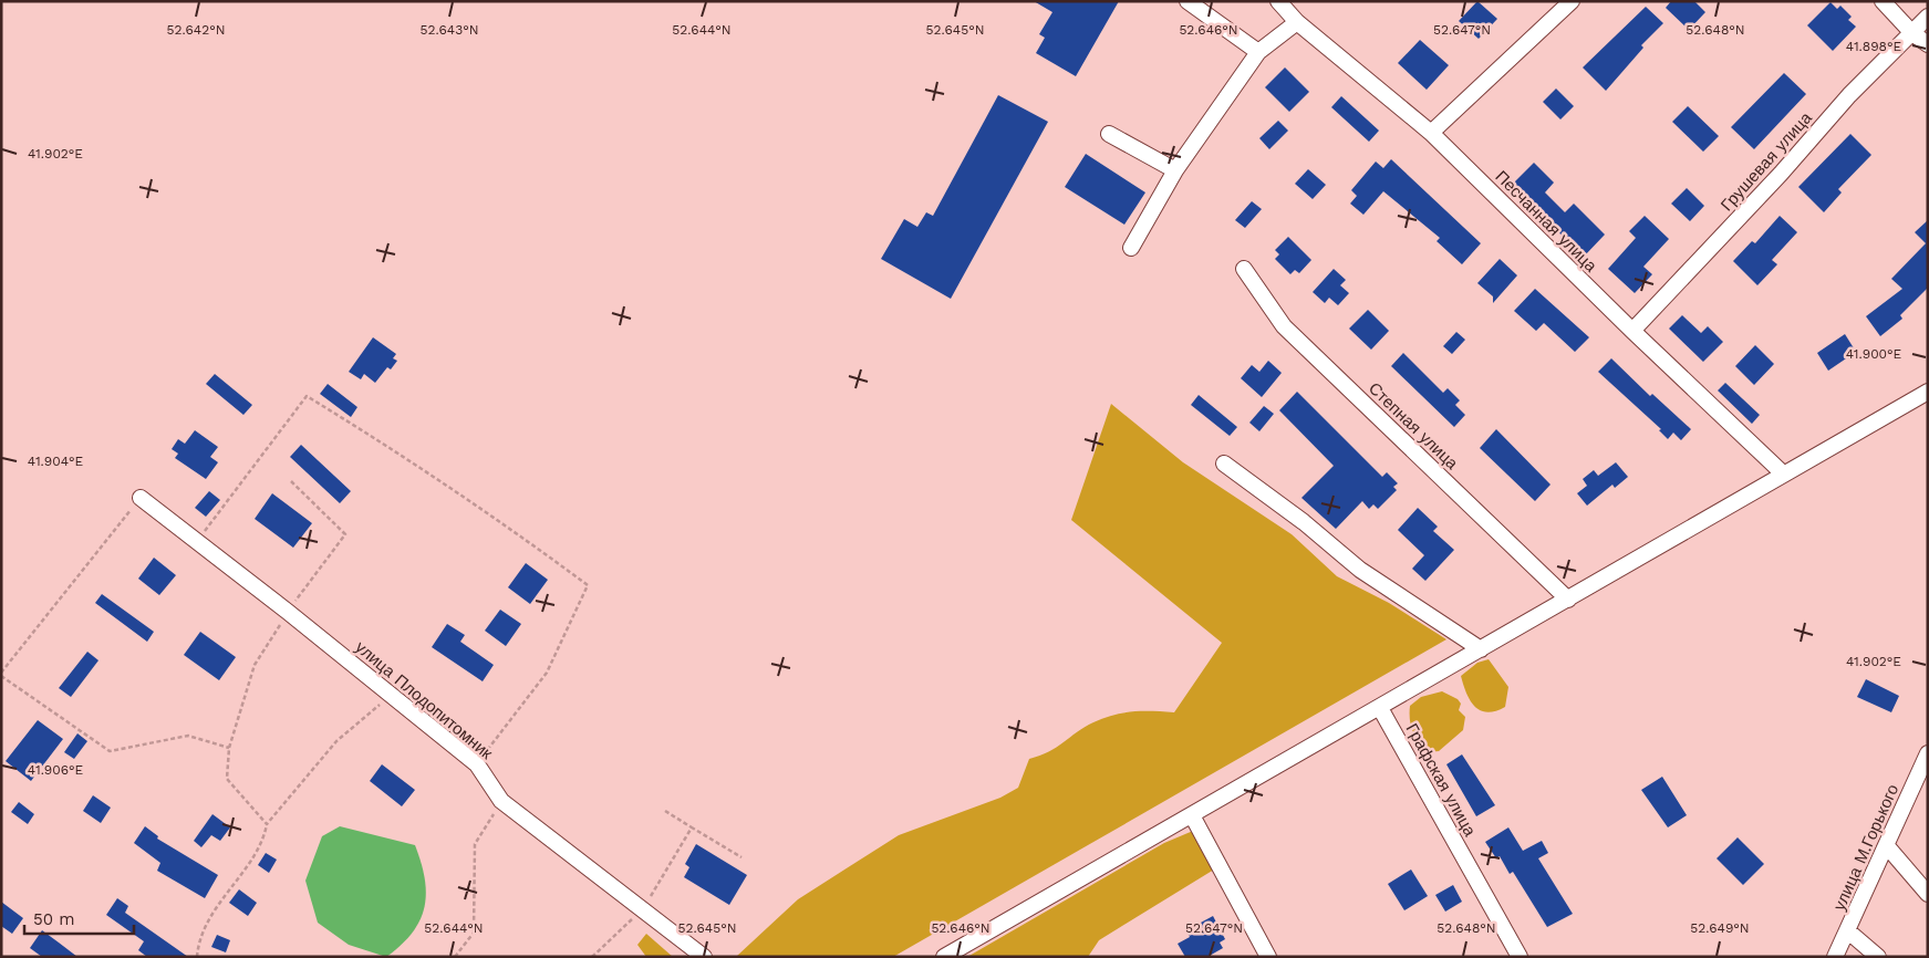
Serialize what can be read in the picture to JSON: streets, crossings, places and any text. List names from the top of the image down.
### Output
{
  "streets": {
    "street": [
      "Грушевая улица",
      "Песчанная улица",
      "Степная улица",
      "улица Плодопитомник",
      "Графская улица",
      "улица М.Горького"
    ]
  },
  "crossings": [
    ["Грушевая улица", "Песчанная улица"]
  ],
  "scale_bar": "50 m",
  "coordinates": [
    "52.643°N",
    "52.644°N",
    "52.645°N",
    "52.646°N",
    "52.647°N",
    "52.648°N",
    "52.642°N",
    "41.898°E",
    "41.902°E",
    "41.900°E",
    "41.904°E",
    "41.906°E",
    "52.649°N"
  ]
}
